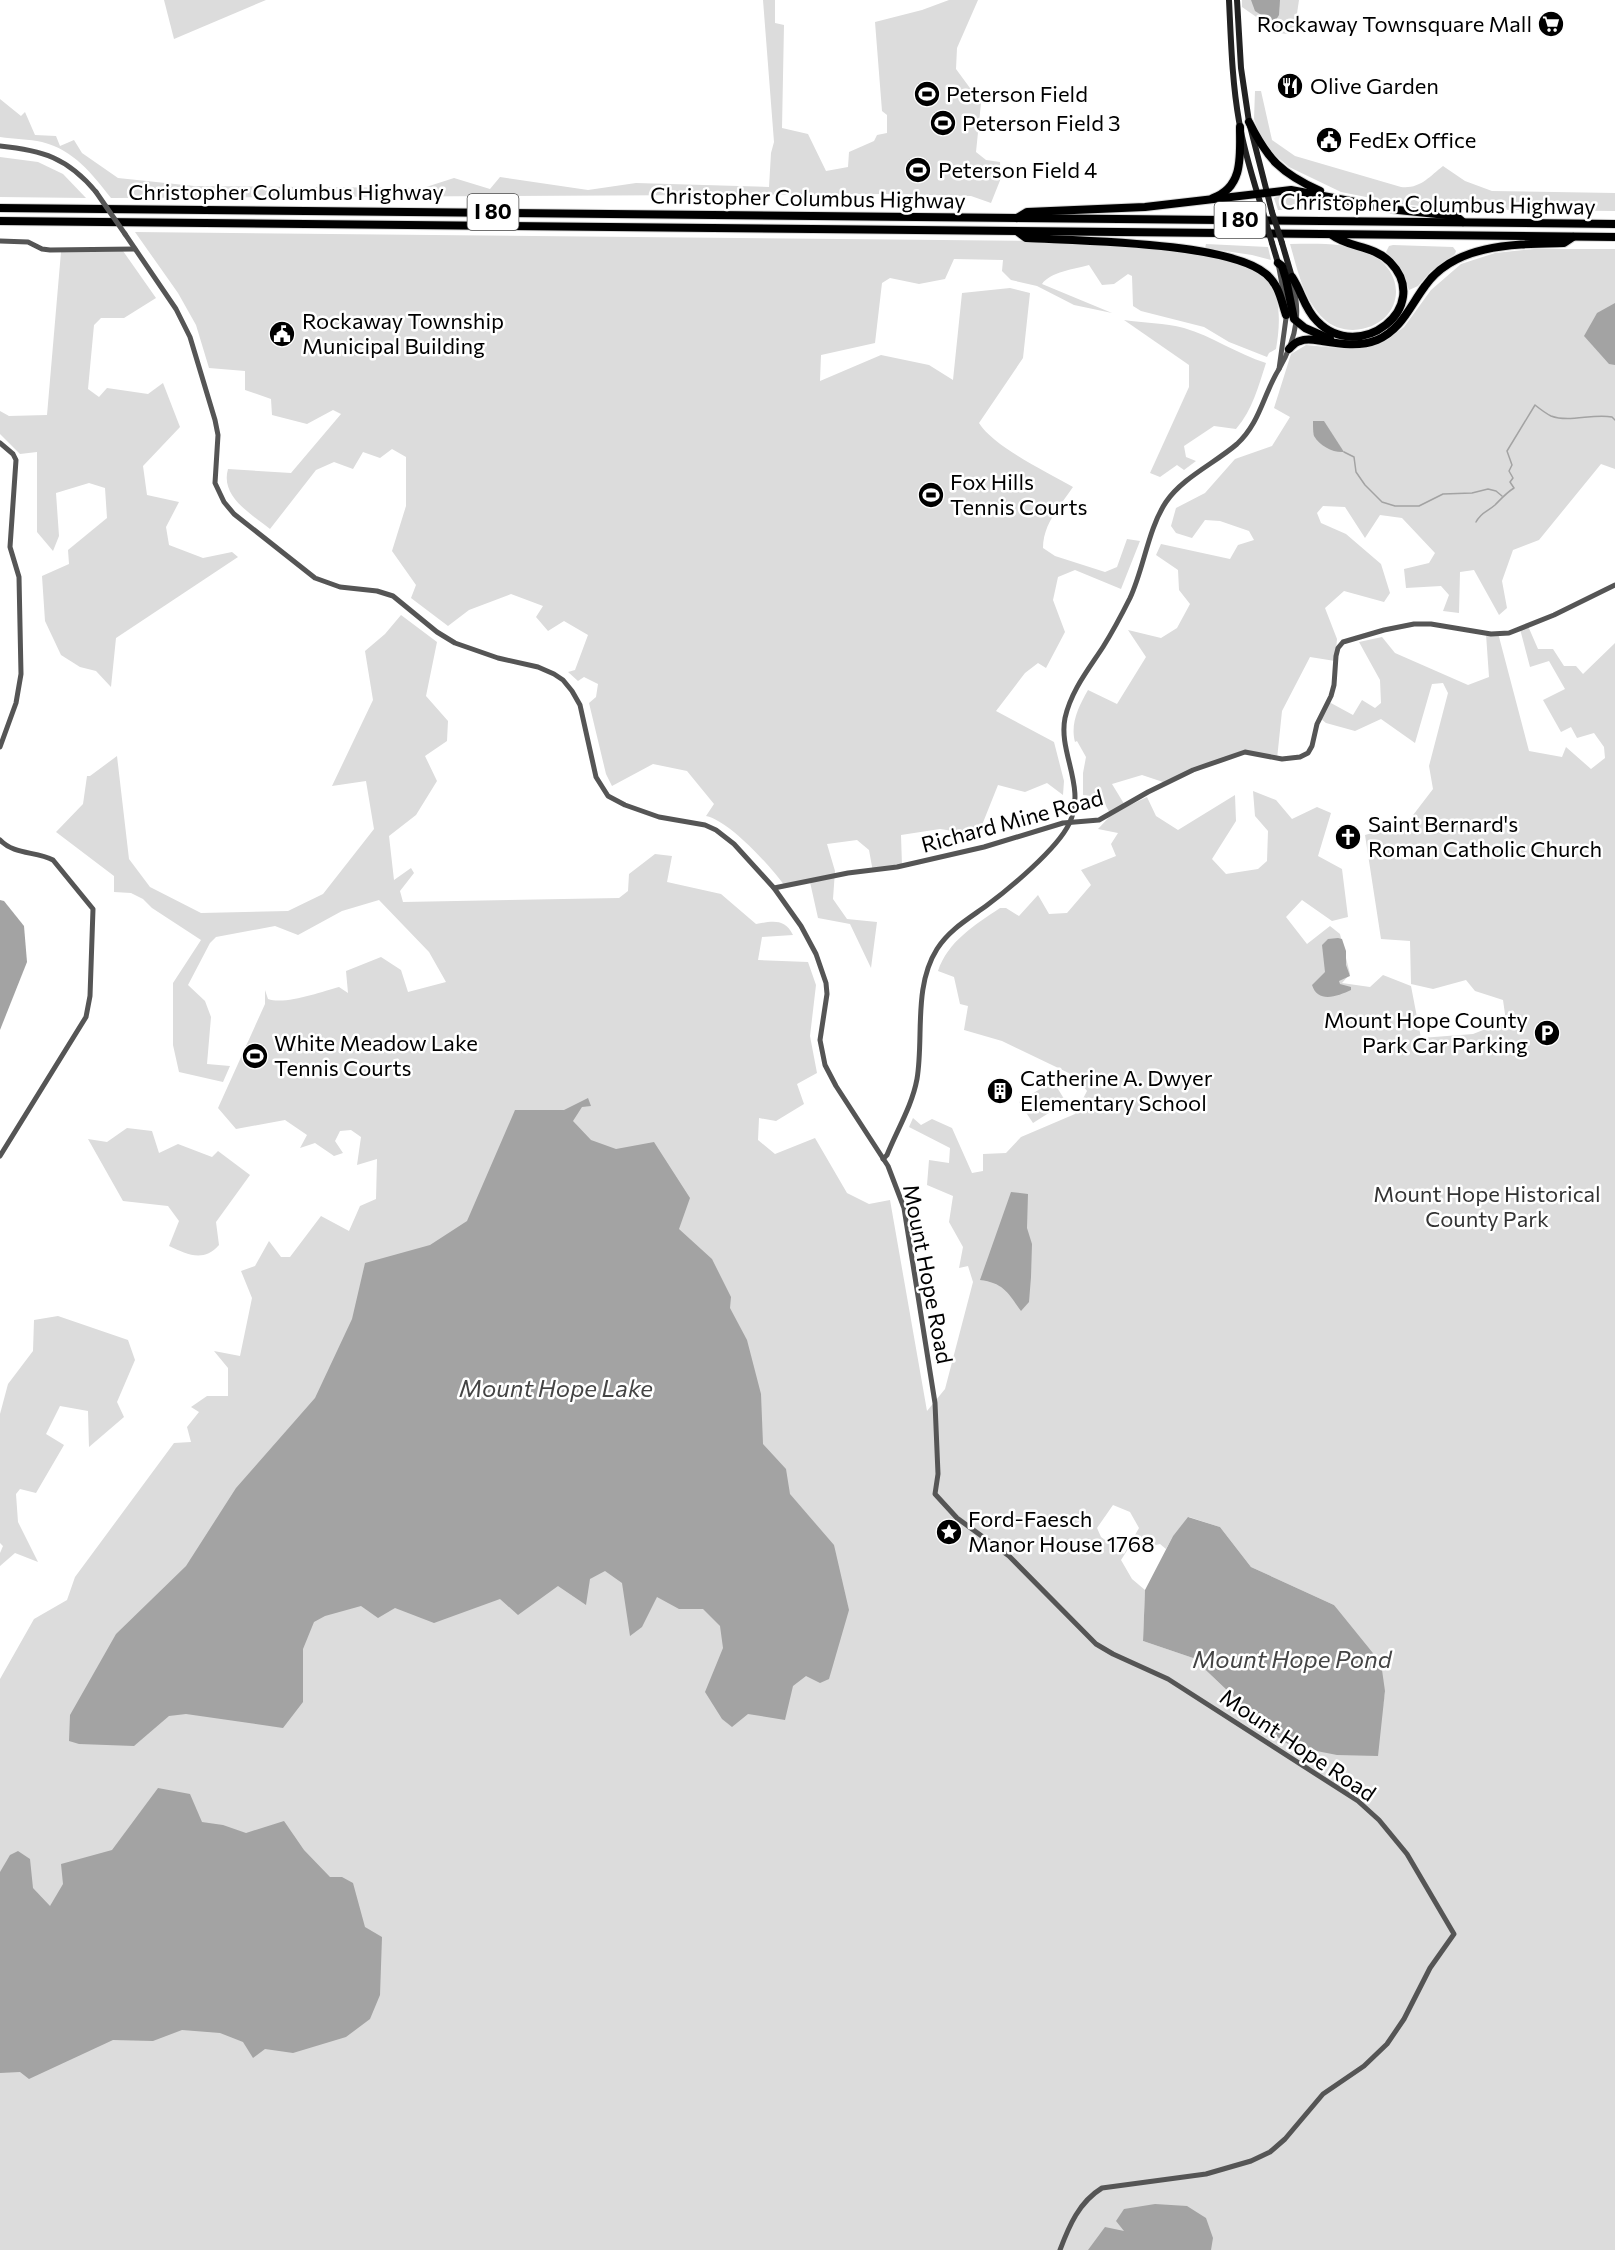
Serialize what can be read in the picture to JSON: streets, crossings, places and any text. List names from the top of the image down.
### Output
{
  "streets": {
    "highway": ["Christopher Columbus Highway", "I 80"],
    "street": ["Richard Mine Road", "Mount Hope Road"]
  },
  "crossings": [
    ["Richard Mine Road", "Mount Hope Road"]
  ],
  "water": ["Mount Hope Lake", "Mount Hope Pond"],
  "parks": ["Mount Hope Historical County Park"],
  "places": {
    "supermarket": ["Rockaway Townsquare Mall"],
    "restaurant": ["Olive Garden"],
    "sports": [
      "Peterson Field",
      "Peterson Field 3",
      "Peterson Field 4",
      "Fox Hills Tennis Courts",
      "White Meadow Lake Tennis Courts"
    ],
    "public building": ["FedEx Office", "Rockaway Township Municipal Building"],
    "church": ["Saint Bernard's Roman Catholic Church"],
    "parking": ["Mount Hope County Park Car Parking"],
    "building": ["Catherine A. Dwyer Elementary School"],
    "place": ["Ford-Faesch Manor House 1768"]
  }
}
